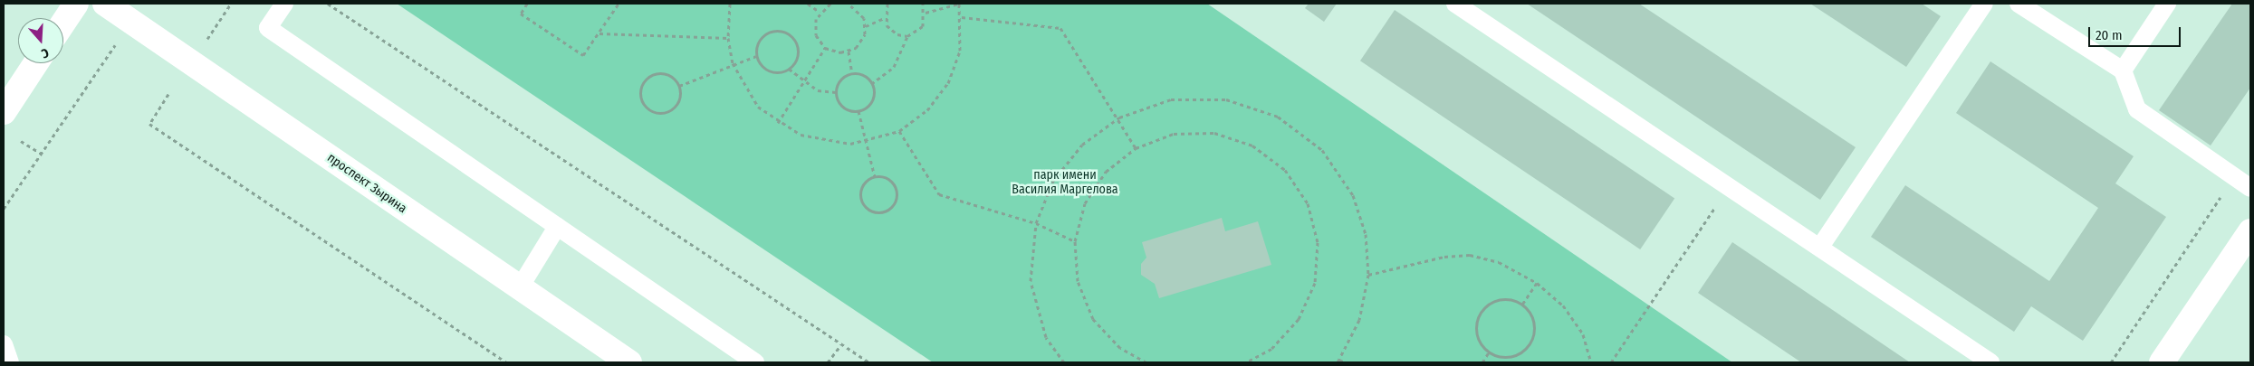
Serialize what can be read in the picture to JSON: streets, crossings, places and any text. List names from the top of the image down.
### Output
{
  "streets": {
    "street": ["проспект Зырина"]
  },
  "parks": ["парк имени Василия Маргелова"],
  "scale_bar": "20 m",
  "north": "bottom"
}
